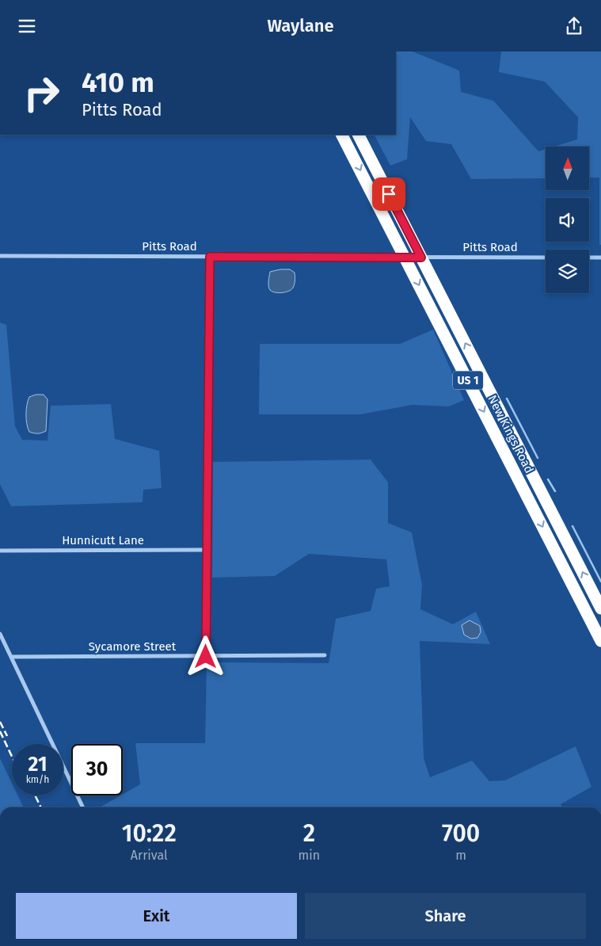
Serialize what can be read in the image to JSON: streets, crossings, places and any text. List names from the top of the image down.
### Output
{
  "streets": {
    "highway": ["US 1", "New Kings Road"],
    "street": ["Pitts Road", "Hunnicutt Lane", "Sycamore Street"]
  },
  "crossings": [
    ["Pitts Road", "New Kings Road"]
  ],
  "north": "top",
  "page": {
    "header": "Waylane",
    "turn": ["410 m", "Pitts Road"],
    "speed": "21 km/h",
    "limit": "30",
    "eta": [
      "10:22",
      "Arrival",
      "2",
      "min",
      "700",
      "m"
    ],
    "buttons": ["Exit", "Share"]
  }
}
